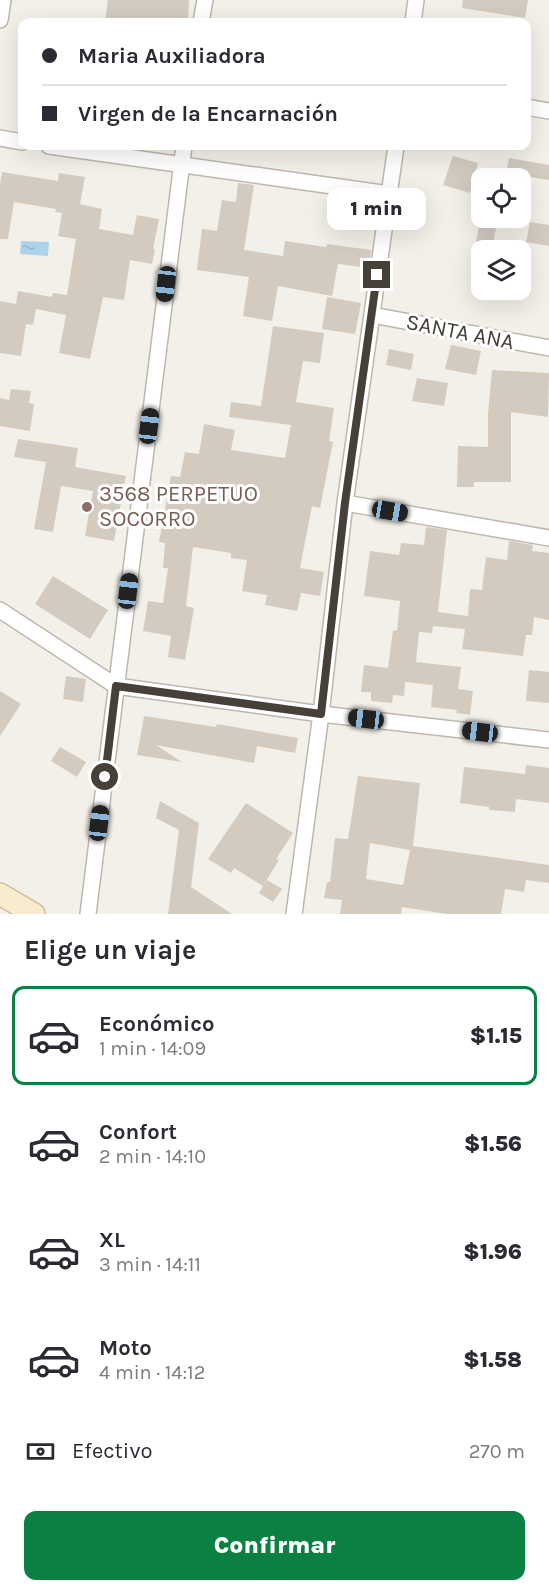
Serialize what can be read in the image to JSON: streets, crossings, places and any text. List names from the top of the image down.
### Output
{
  "streets": {
    "street": ["SANTA ANA"]
  },
  "places": ["3568 PERPETUO SOCORRO"],
  "page": {
    "banner": ["Maria Auxiliadora", "Virgen de la Encarnación"],
    "bubble": "1 min",
    "heading": "Elige un viaje",
    "list": [
      {
        "name": "Económico",
        "note": "1 min · 14:09",
        "value": "$1.15"
      },
      {
        "name": "Confort",
        "note": "2 min · 14:10",
        "value": "$1.56"
      },
      {
        "name": "XL",
        "note": "3 min · 14:11",
        "value": "$1.96"
      },
      {
        "name": "Moto",
        "note": "4 min · 14:12",
        "value": "$1.58"
      }
    ],
    "pay": ["Efectivo", "270 m"],
    "buttons": "Confirmar"
  }
}
